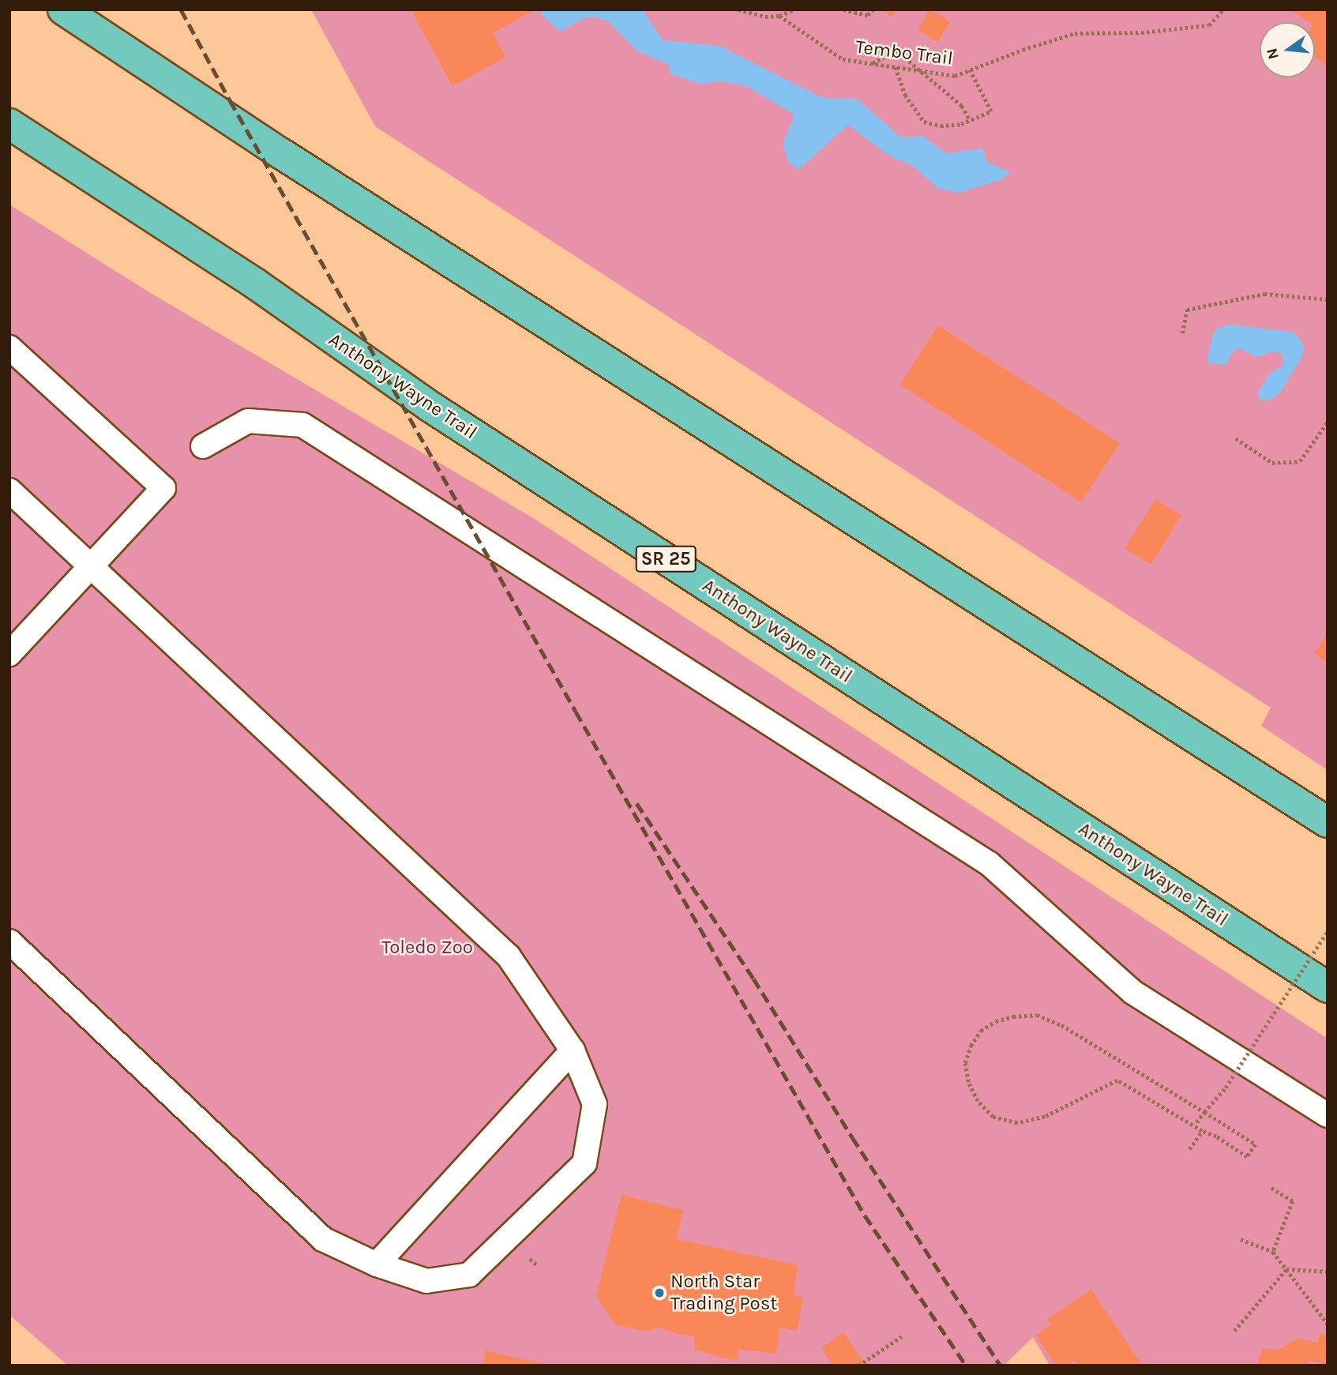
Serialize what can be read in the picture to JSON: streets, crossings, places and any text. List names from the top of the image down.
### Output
{
  "streets": {
    "highway": ["Anthony Wayne Trail", "SR 25"],
    "path": ["Tembo Trail"]
  },
  "parks": ["Toledo Zoo"],
  "places": ["North Star Trading Post"],
  "north": "left"
}
